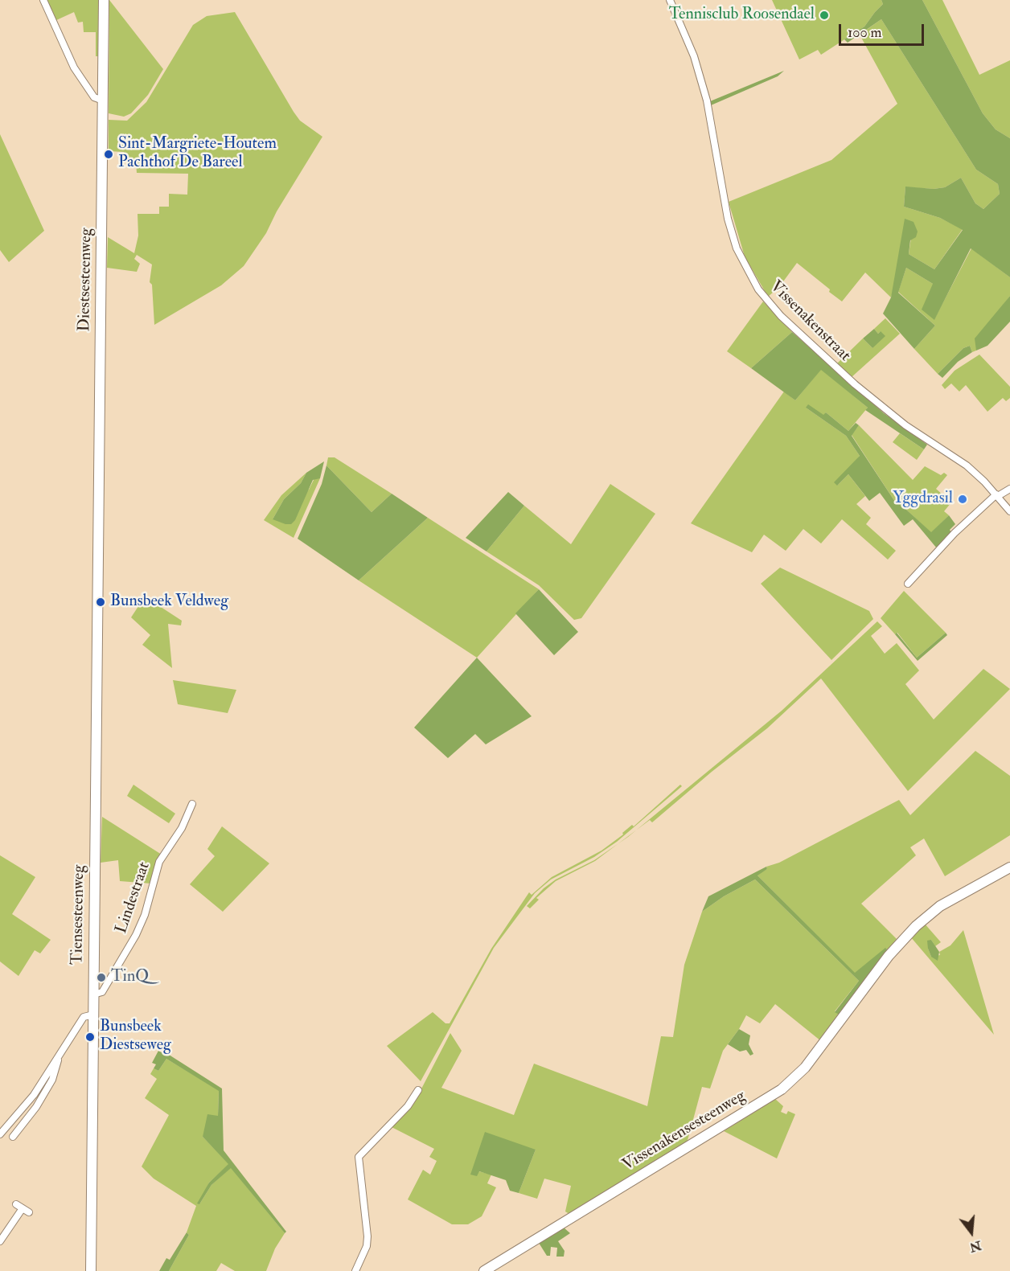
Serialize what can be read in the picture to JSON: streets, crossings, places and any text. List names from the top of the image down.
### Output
{
  "streets": {
    "main road": ["Diestsesteenweg", "Tiensesteenweg", "Vissenakensesteenweg"],
    "street": ["Vissenakenstraat", "Lindestraat"]
  },
  "crossings": [
    ["Diestsesteenweg", "Tiensesteenweg"],
    ["Lindestraat", "Tiensesteenweg"]
  ],
  "places": [
    "Tennisclub Roosendael",
    "Sint-Margriete-Houtem Pachthof De Bareel",
    "Yggdrasil",
    "Bunsbeek Veldweg",
    "TinQ",
    "Bunsbeek Diestseweg"
  ],
  "scale_bar": "100 m",
  "north": "bottom"
}
